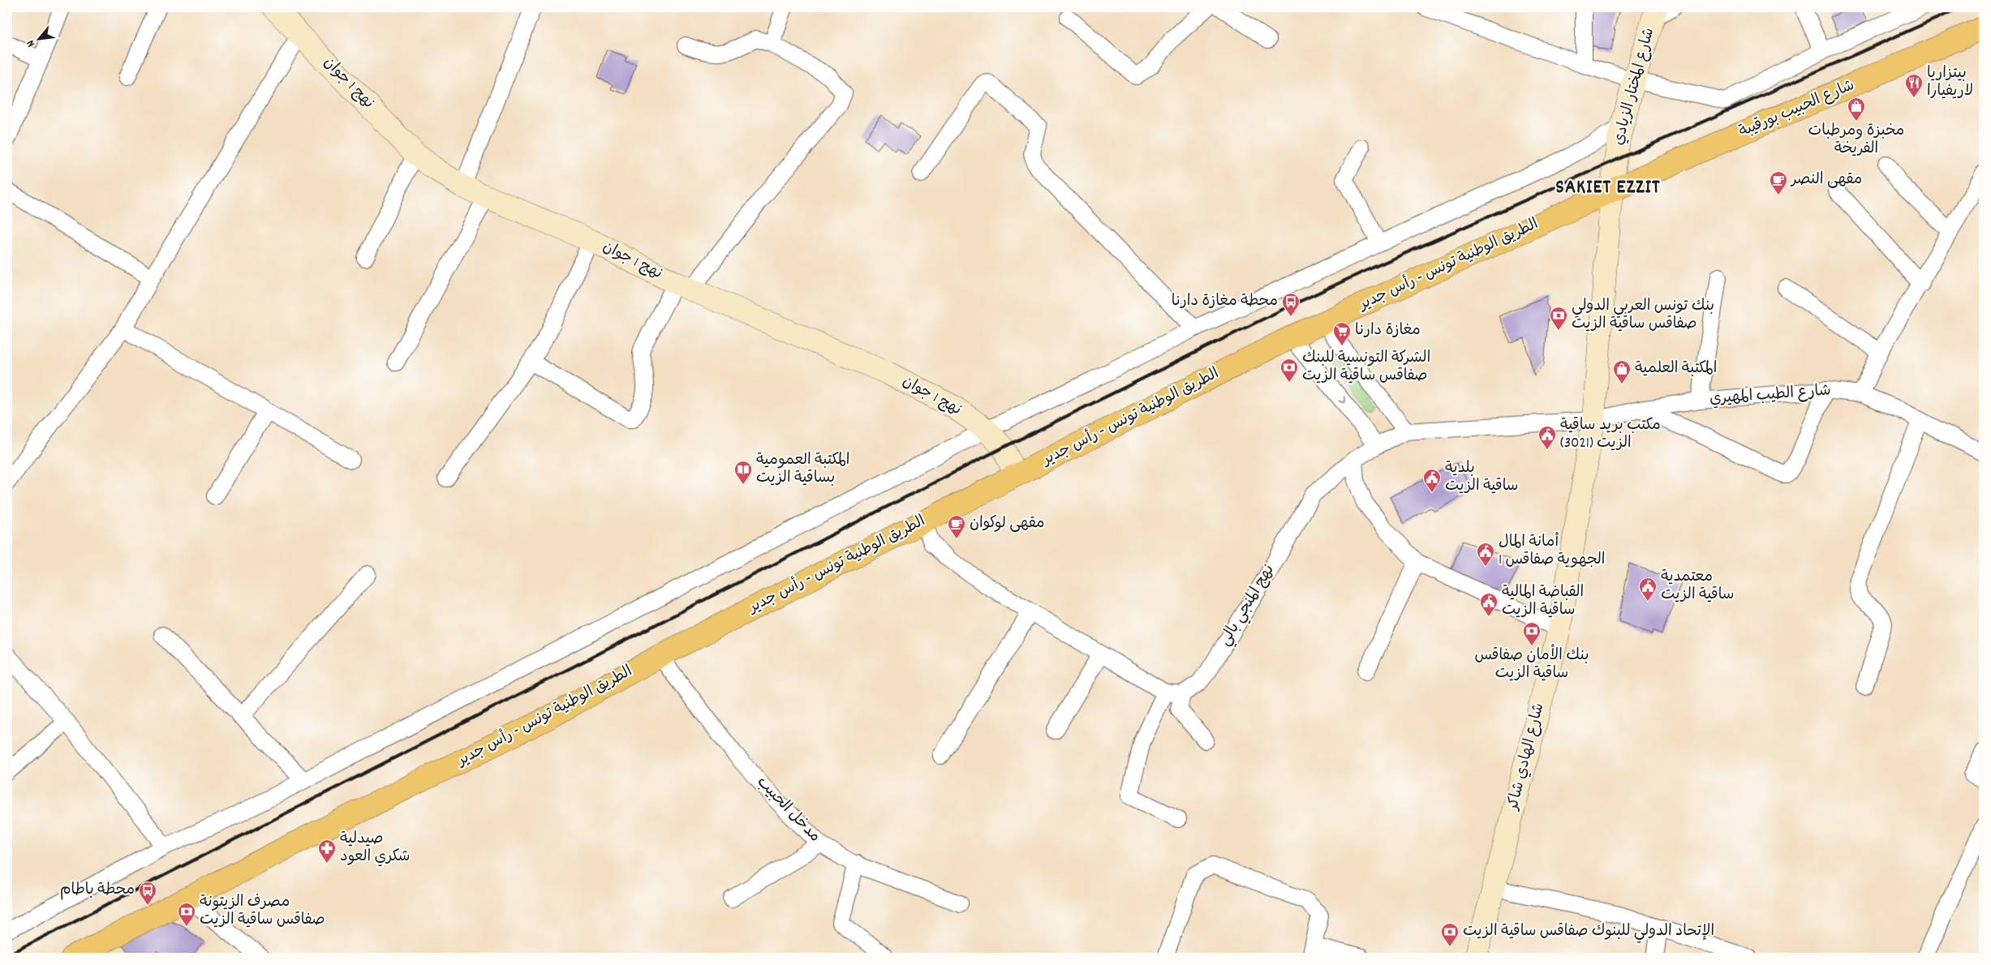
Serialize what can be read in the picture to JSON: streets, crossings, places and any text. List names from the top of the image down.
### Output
{
  "streets": {
    "main road": [
      "نهج 1 جوان",
      "شارع المختار الزيادي",
      "شارع الحبيب بورقيبة",
      "الطريق الوطنية تونس - رأس جدير",
      "شارع الهادي شاكر"
    ],
    "street": ["شارع الطيب المهيري", "نهج المنجي بالي", "مدخل الحبيب"]
  },
  "crossings": [
    ["نهج 1 جوان", "الطريق الوطنية تونس - رأس جدير"],
    ["شارع المختار الزيادي", "شارع الحبيب بورقيبة"],
    ["شارع المختار الزيادي", "الطريق الوطنية تونس - رأس جدير"],
    ["شارع المختار الزيادي", "شارع الهادي شاكر"],
    ["شارع الحبيب بورقيبة", "الطريق الوطنية تونس - رأس جدير"],
    ["شارع الحبيب بورقيبة", "شارع الهادي شاكر"],
    ["الطريق الوطنية تونس - رأس جدير", "شارع الهادي شاكر"],
    ["الطريق الوطنية تونس - رأس جدير", "مدخل الحبيب"],
    ["شارع الطيب المهيري", "نهج المنجي بالي"],
    ["شارع الطيب المهيري", "شارع الهادي شاكر"],
    ["نهج المنجي بالي", "شارع الهادي شاكر"]
  ],
  "districts": ["SAKIET EZZIT"],
  "places": {
    "restaurant": ["بيتزاريا لاريفيارا"],
    "shop": ["مخبزة ومرطبات الفريخة", "المكتبة العلمية"],
    "cafe": ["مقهى النصر", "مقهى لوكوان"],
    "bus stop": ["محطة مغازة دارنا", "محطة باطام"],
    "bank": [
      "بنك تونس العربي الدولي صفاقس ساقية الزيت",
      "الشركة التونسية للبنك صفاقس ساقية الزيت",
      "بنك الأمان صفاقس ساقية الزيت",
      "مصرف الزيتونة صفاقس ساقية الزيت",
      "الإتحاد الدولي للبنوك صفاقس ساقية الزيت"
    ],
    "supermarket": ["مغازة دارنا"],
    "public building": [
      "مكتب بريد ساقية الزيت (3021)",
      "بلدية ساقية الزيت",
      "أمانة المال الجهوية صفاقس 1",
      "معتمدية ساقية الزيت",
      "القباضة المالية ساقية الزيت"
    ],
    "library": ["المكتبة العمومية بساقية الزيت"],
    "pharmacy": ["صيدلية شكري العود"]
  },
  "north": "bottom left"
}
